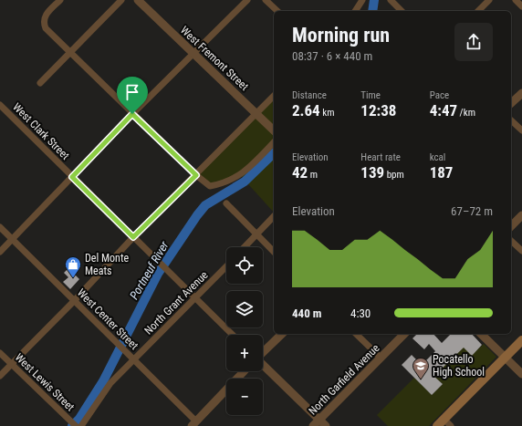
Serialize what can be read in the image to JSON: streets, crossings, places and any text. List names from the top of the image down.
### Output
{
  "streets": {
    "street": [
      "West Fremont Street",
      "West Clark Street",
      "North Grant Avenue",
      "West Center Street",
      "North Garfield Avenue",
      "West Lewis Street"
    ]
  },
  "crossings": [
    ["West Clark Street", "North Grant Avenue"],
    ["North Grant Avenue", "West Center Street"]
  ],
  "water": ["Portneuf River"],
  "places": {
    "shop": ["Del Monte Meats"],
    "school or university": ["Pocatello High School"]
  },
  "page": {
    "heading": ["Morning run", "08:37 · 6 × 440 m"],
    "stats": [
      ["Distance", "2.64 km"],
      ["Time", "12:38"],
      ["Pace", "4:47 /km"],
      ["Elevation", "42 m"],
      ["Heart rate", "139 bpm"],
      ["kcal", "187"]
    ],
    "chart": ["Elevation", "67–72 m"],
    "map_buttons": ["+", "−"],
    "list": [
      {
        "name": "440 m",
        "note": "4:30"
      }
    ]
  }
}
